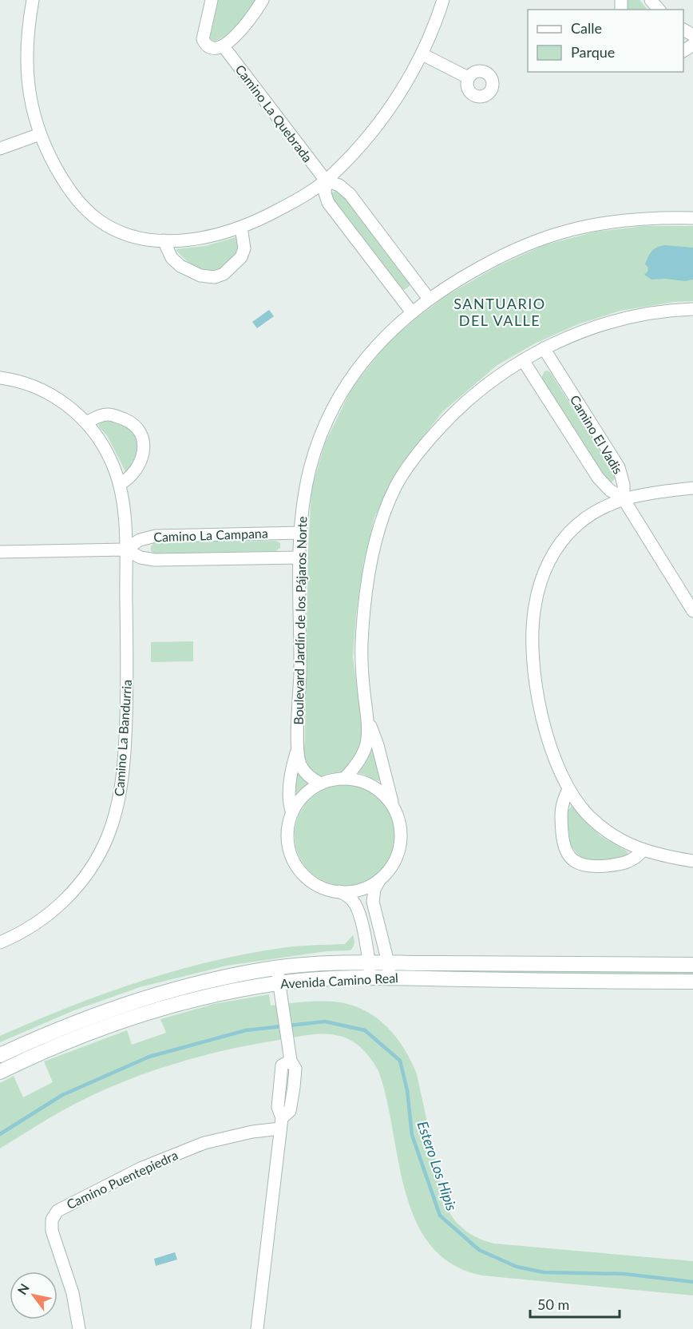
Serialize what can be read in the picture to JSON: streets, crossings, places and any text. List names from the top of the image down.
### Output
{
  "streets": {
    "main road": ["Avenida Camino Real"],
    "street": [
      "Camino La Quebrada",
      "Camino El Vadis",
      "Camino La Campana",
      "Boulevard Jardín de los Pájaros Norte",
      "Camino La Bandurria",
      "Camino Puentepiedra"
    ]
  },
  "crossings": [
    ["Camino La Quebrada", "Boulevard Jardín de los Pájaros Norte"],
    ["Camino La Campana", "Boulevard Jardín de los Pájaros Norte"],
    ["Camino La Campana", "Camino La Bandurria"]
  ],
  "districts": ["SANTUARIO DEL VALLE"],
  "water": ["Estero Los Hipis"],
  "legend": ["Calle", "Parque"],
  "scale_bar": "50 m",
  "north": "top left"
}
